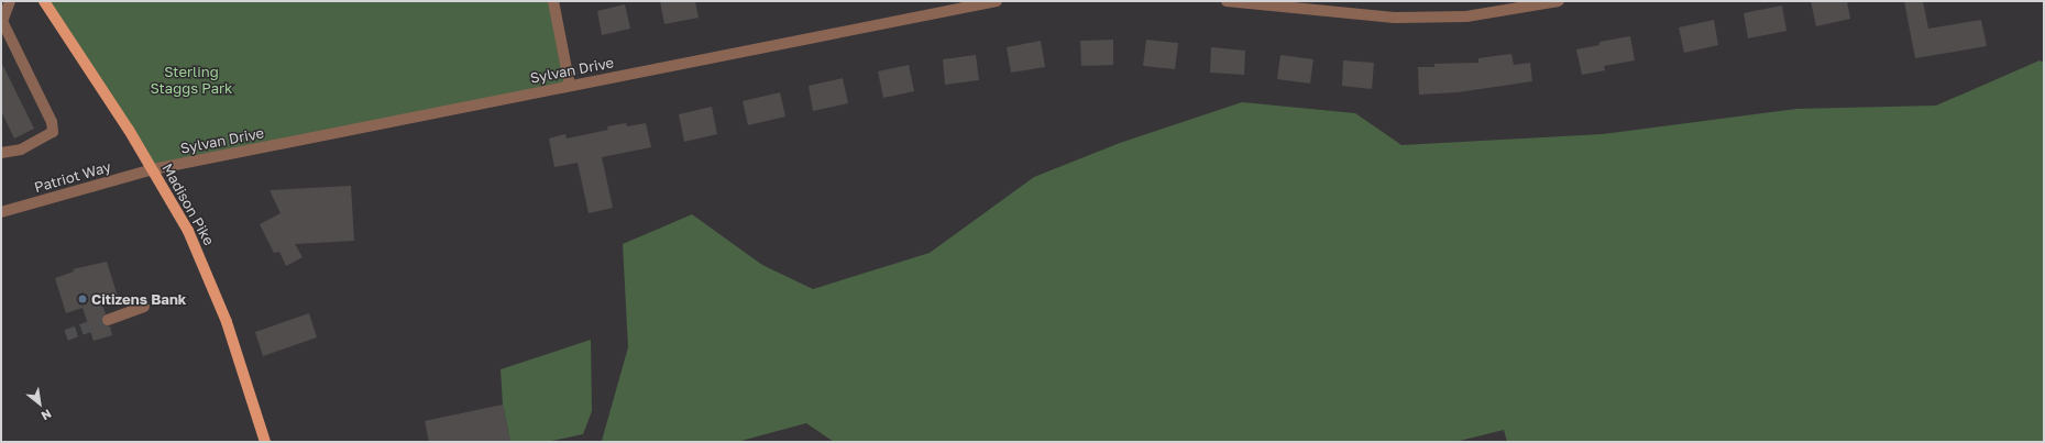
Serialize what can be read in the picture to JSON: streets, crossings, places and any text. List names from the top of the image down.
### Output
{
  "streets": {
    "main road": ["Madison Pike"],
    "street": ["Sylvan Drive", "Patriot Way"]
  },
  "crossings": [
    ["Sylvan Drive", "Patriot Way"],
    ["Sylvan Drive", "Madison Pike"],
    ["Patriot Way", "Madison Pike"]
  ],
  "parks": ["Sterling Staggs Park"],
  "places": ["Citizens Bank"],
  "north": "bottom right"
}
